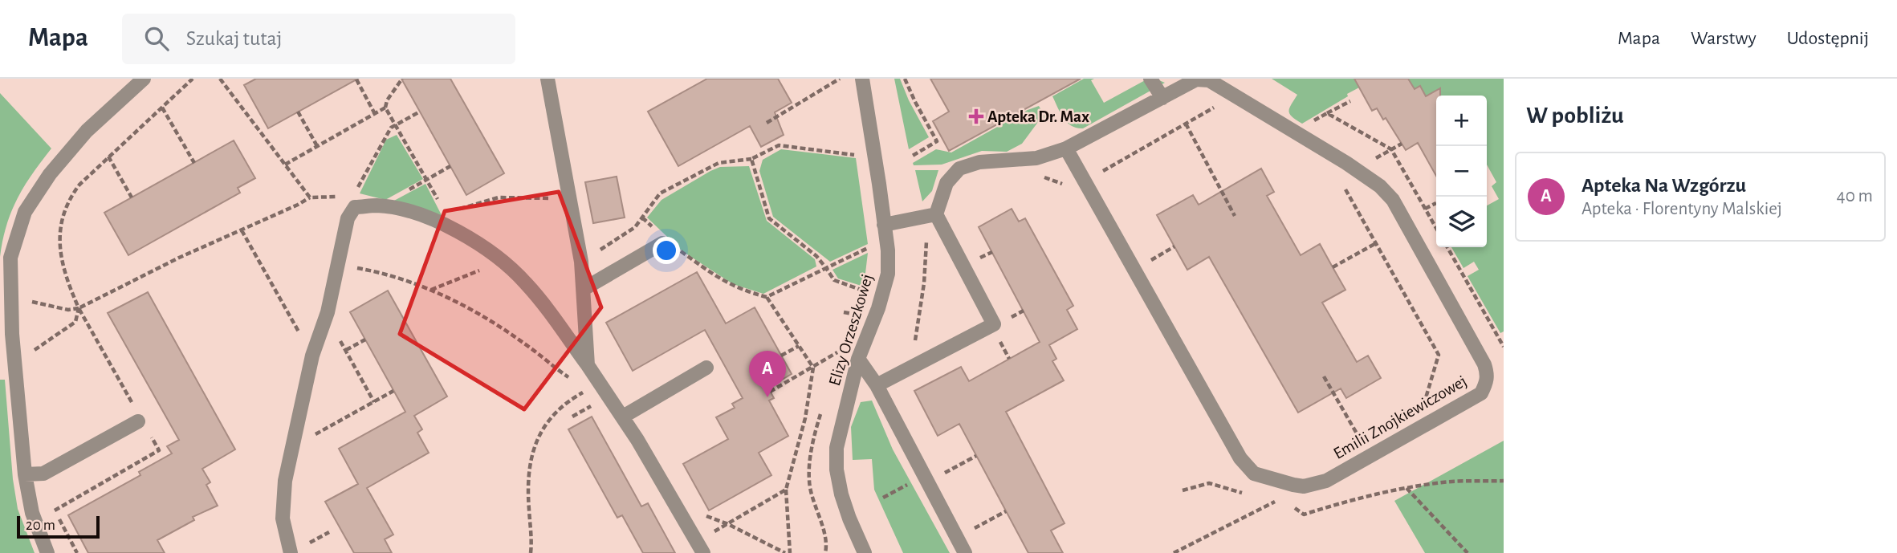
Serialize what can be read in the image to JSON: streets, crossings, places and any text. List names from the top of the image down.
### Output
{
  "streets": {
    "street": ["Elizy Orzeszkowej", "Emilii Znojkiewiczowej"]
  },
  "places": {
    "health": ["Apteka Dr. Max"]
  },
  "scale_bar": "20 m",
  "page": {
    "header": "Mapa",
    "search": "Szukaj tutaj",
    "nav": ["Mapa", "Warstwy", "Udostępnij"],
    "heading": "W pobliżu",
    "map_buttons": ["+", "−"],
    "list": [
      {
        "mark": "A",
        "name": "Apteka Na Wzgórzu",
        "note": "Apteka · Florentyny Malskiej",
        "value": "40 m"
      }
    ],
    "pins": "A",
    "scale": "20 m"
  }
}
